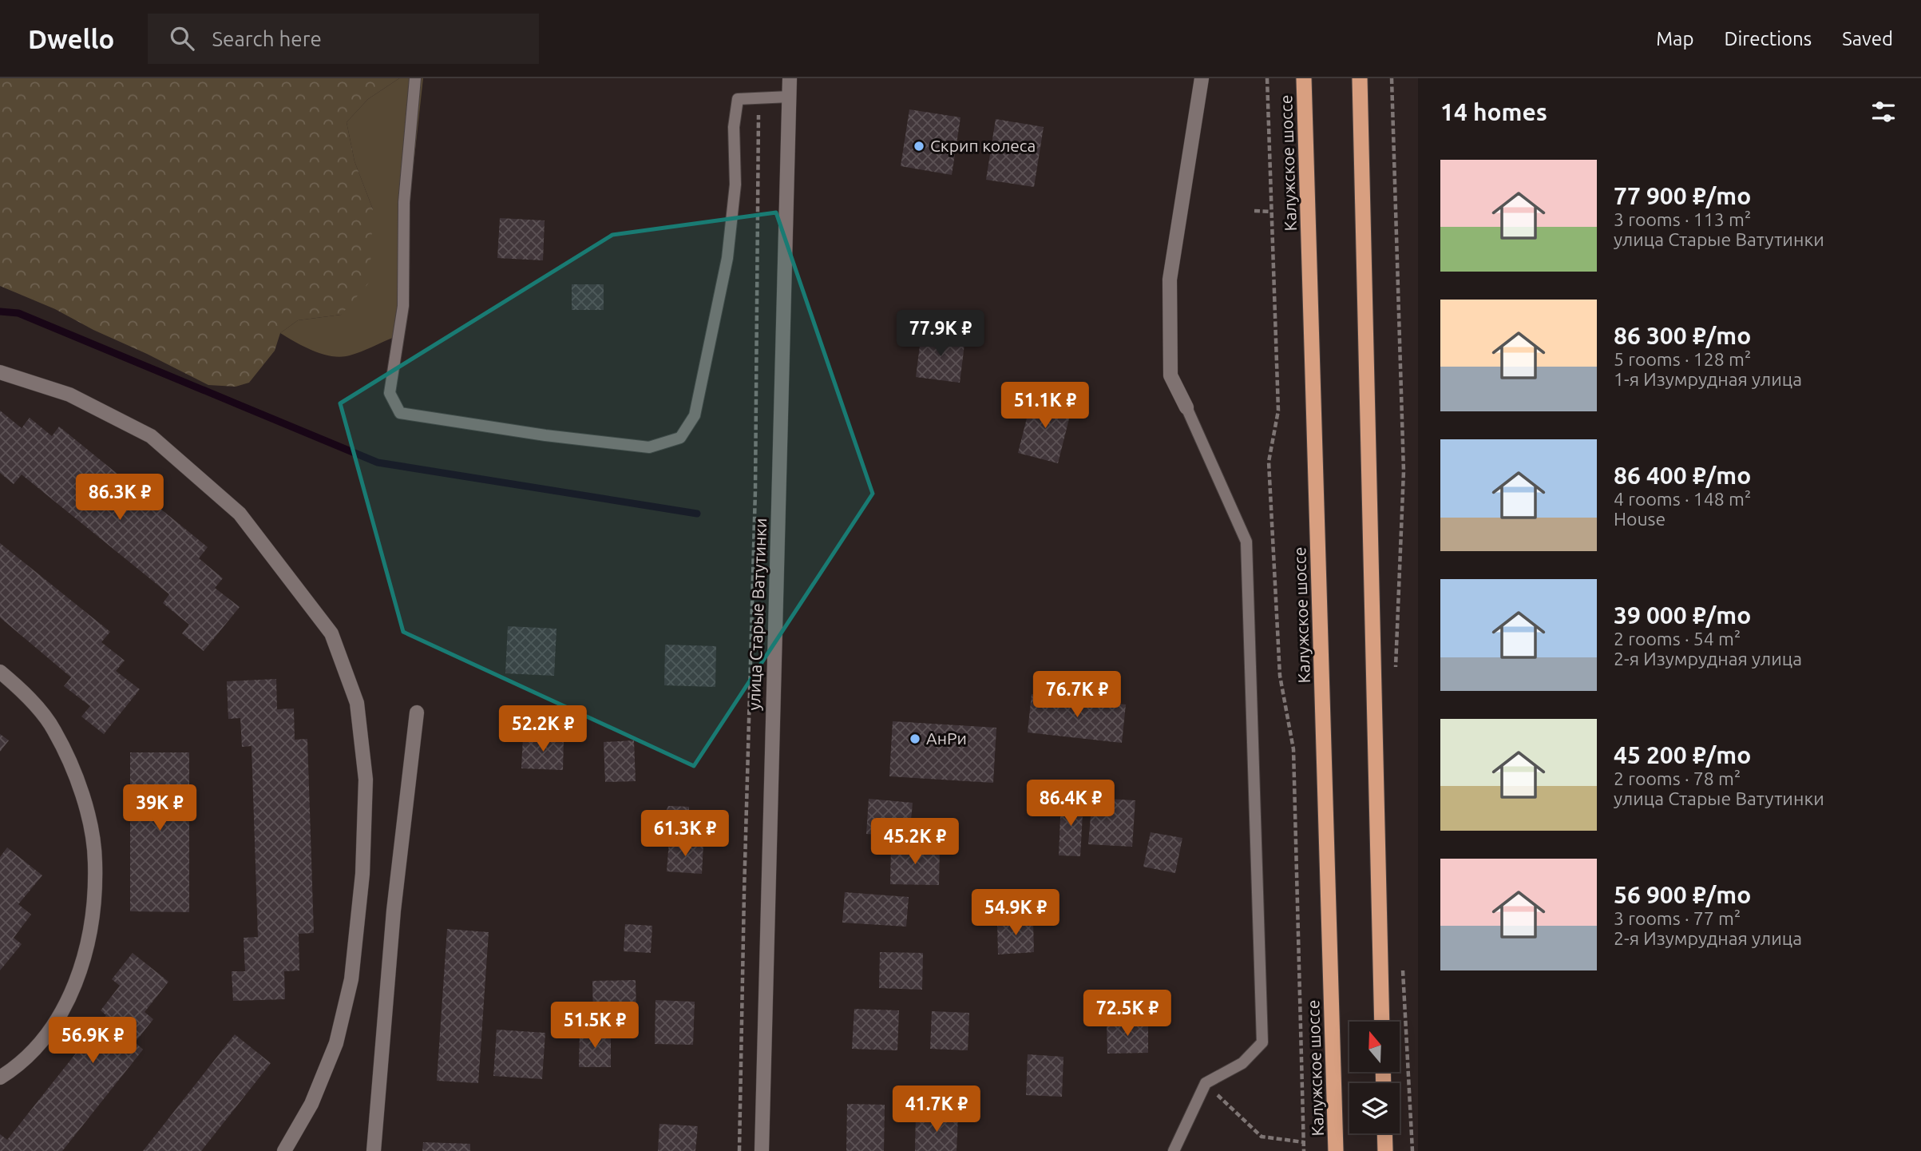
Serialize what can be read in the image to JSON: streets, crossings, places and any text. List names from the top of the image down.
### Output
{
  "streets": {
    "highway": ["Калужское шоссе"],
    "street": ["улица Старые Ватутинки"]
  },
  "places": ["Скрип колеса", "АнРи"],
  "north": "top",
  "page": {
    "header": "Dwello",
    "search": "Search here",
    "nav": ["Map", "Directions", "Saved"],
    "heading": "14 homes",
    "list": [
      {
        "name": "77 900 ₽/mo",
        "note": "3 rooms · 113 m² · улица Старые Ватутинки"
      },
      {
        "name": "86 300 ₽/mo",
        "note": "5 rooms · 128 m² · 1-я Изумрудная улица"
      },
      {
        "name": "86 400 ₽/mo",
        "note": "4 rooms · 148 m² · House"
      },
      {
        "name": "39 000 ₽/mo",
        "note": "2 rooms · 54 m² · 2-я Изумрудная улица"
      },
      {
        "name": "45 200 ₽/mo",
        "note": "2 rooms · 78 m² · улица Старые Ватутинки"
      },
      {
        "name": "56 900 ₽/mo",
        "note": "3 rooms · 77 m² · 2-я Изумрудная улица"
      }
    ],
    "price": [
      "77.9K ₽",
      "51.1K ₽",
      "86.3K ₽",
      "76.7K ₽",
      "52.2K ₽",
      "86.4K ₽",
      "39K ₽",
      "61.3K ₽",
      "45.2K ₽",
      "54.9K ₽",
      "72.5K ₽",
      "51.5K ₽",
      "56.9K ₽",
      "41.7K ₽"
    ]
  }
}
